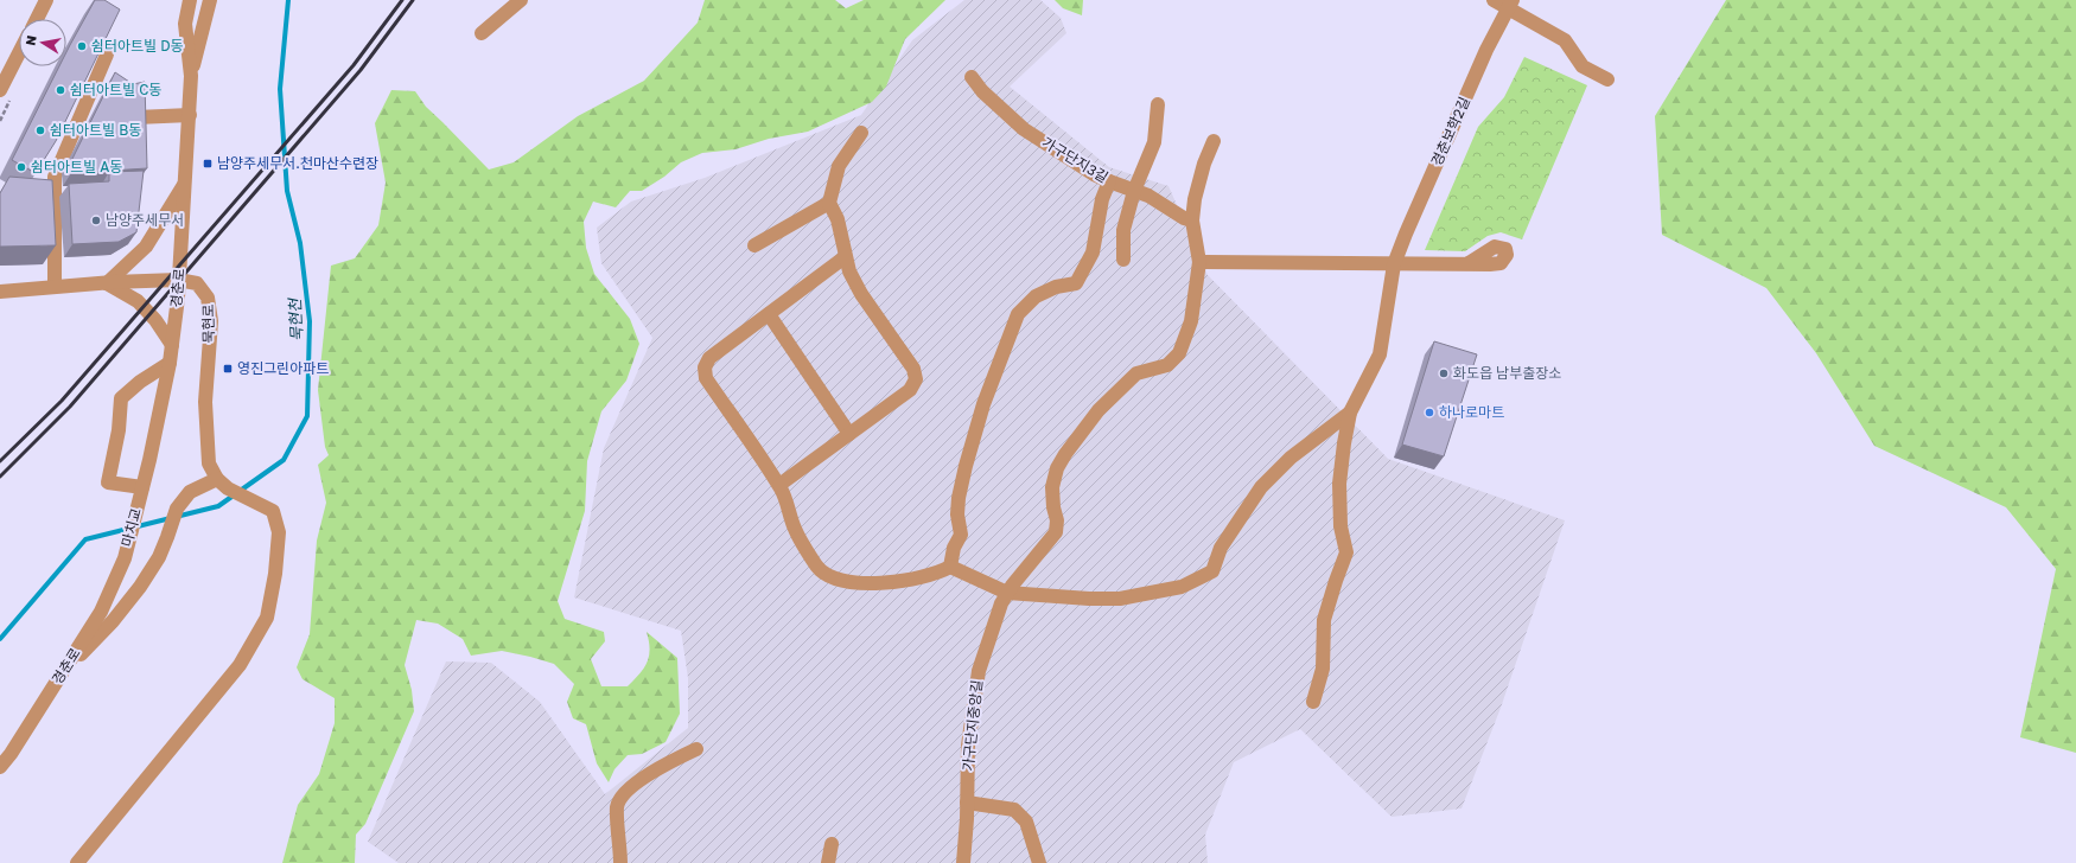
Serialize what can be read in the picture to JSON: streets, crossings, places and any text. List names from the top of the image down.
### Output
{
  "streets": {
    "street": [
      "경춘보학2길",
      "가구단지3길",
      "경춘로",
      "묵현로",
      "마치교",
      "가구단지중앙길"
    ]
  },
  "crossings": [
    ["가구단지3길", "가구단지중앙길"],
    ["경춘로", "묵현로"],
    ["경춘로", "마치교"]
  ],
  "water": ["묵현천"],
  "places": {
    "other": [
      "쉼터아트빌 D동",
      "쉼터아트빌 C동",
      "쉼터아트빌 B동",
      "쉼터아트빌 A동",
      "남양주세무서",
      "화도읍 남부출장소",
      "하나로마트"
    ],
    "transit": ["남양주세무서.천마산수련장", "영진그린아파트"]
  },
  "north": "left"
}
